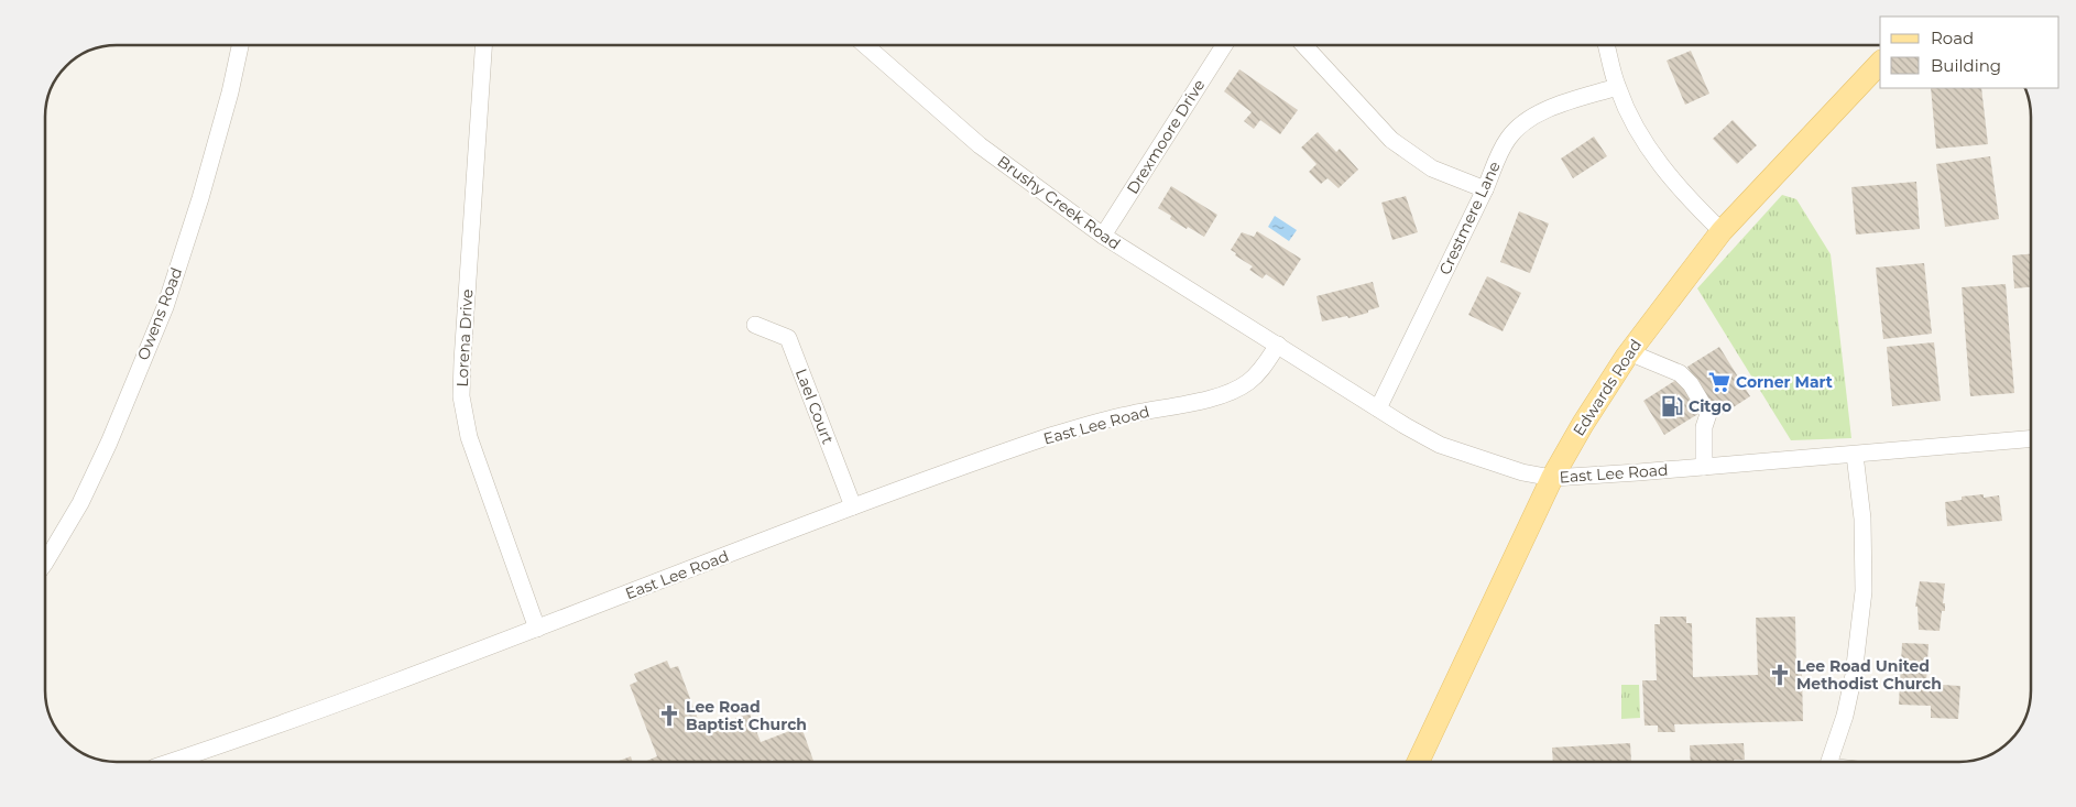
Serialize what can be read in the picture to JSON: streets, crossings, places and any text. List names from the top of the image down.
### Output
{
  "streets": {
    "main road": ["Edwards Road"],
    "street": [
      "Drexmoore Drive",
      "Brushy Creek Road",
      "Crestmere Lane",
      "Owens Road",
      "Lorena Drive",
      "Lael Court",
      "East Lee Road"
    ]
  },
  "crossings": [
    ["Drexmoore Drive", "Brushy Creek Road"],
    ["Brushy Creek Road", "East Lee Road"],
    ["Crestmere Lane", "East Lee Road"],
    ["Lorena Drive", "East Lee Road"],
    ["Edwards Road", "East Lee Road"],
    ["Lael Court", "East Lee Road"]
  ],
  "places": {
    "supermarket": ["Corner Mart"],
    "fuel station": ["Citgo"],
    "church": ["Lee Road United Methodist Church", "Lee Road Baptist Church"]
  },
  "legend": ["Road", "Building"]
}
